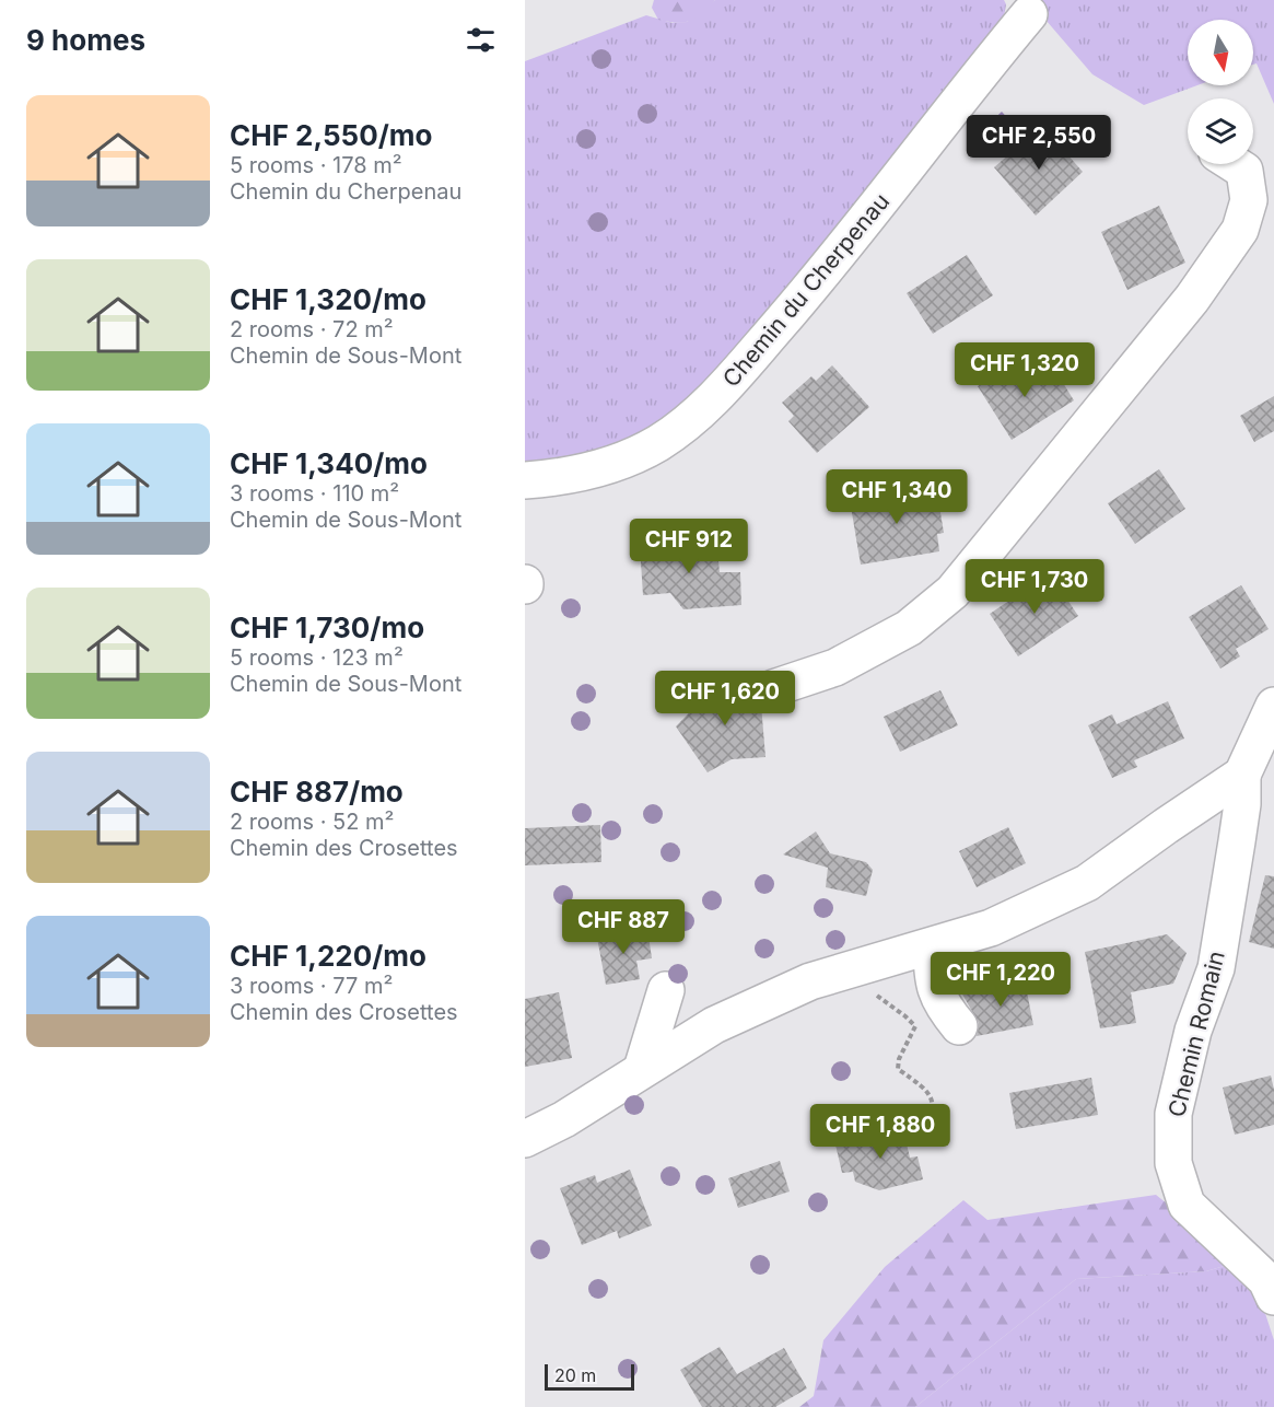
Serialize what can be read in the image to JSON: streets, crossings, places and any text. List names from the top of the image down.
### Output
{
  "streets": {
    "street": ["Chemin du Cherpenau", "Chemin Romain"]
  },
  "scale_bar": "20 m",
  "north": "bottom",
  "page": {
    "heading": "9 homes",
    "list": [
      {
        "name": "CHF 2,550/mo",
        "note": "5 rooms · 178 m² · Chemin du Cherpenau"
      },
      {
        "name": "CHF 1,320/mo",
        "note": "2 rooms · 72 m² · Chemin de Sous-Mont"
      },
      {
        "name": "CHF 1,340/mo",
        "note": "3 rooms · 110 m² · Chemin de Sous-Mont"
      },
      {
        "name": "CHF 1,730/mo",
        "note": "5 rooms · 123 m² · Chemin de Sous-Mont"
      },
      {
        "name": "CHF 887/mo",
        "note": "2 rooms · 52 m² · Chemin des Crosettes"
      },
      {
        "name": "CHF 1,220/mo",
        "note": "3 rooms · 77 m² · Chemin des Crosettes"
      }
    ],
    "price": [
      "CHF 2,550",
      "CHF 1,320",
      "CHF 1,340",
      "CHF 912",
      "CHF 1,730",
      "CHF 1,620",
      "CHF 887",
      "CHF 1,220",
      "CHF 1,880"
    ],
    "scale": "20 m"
  }
}
